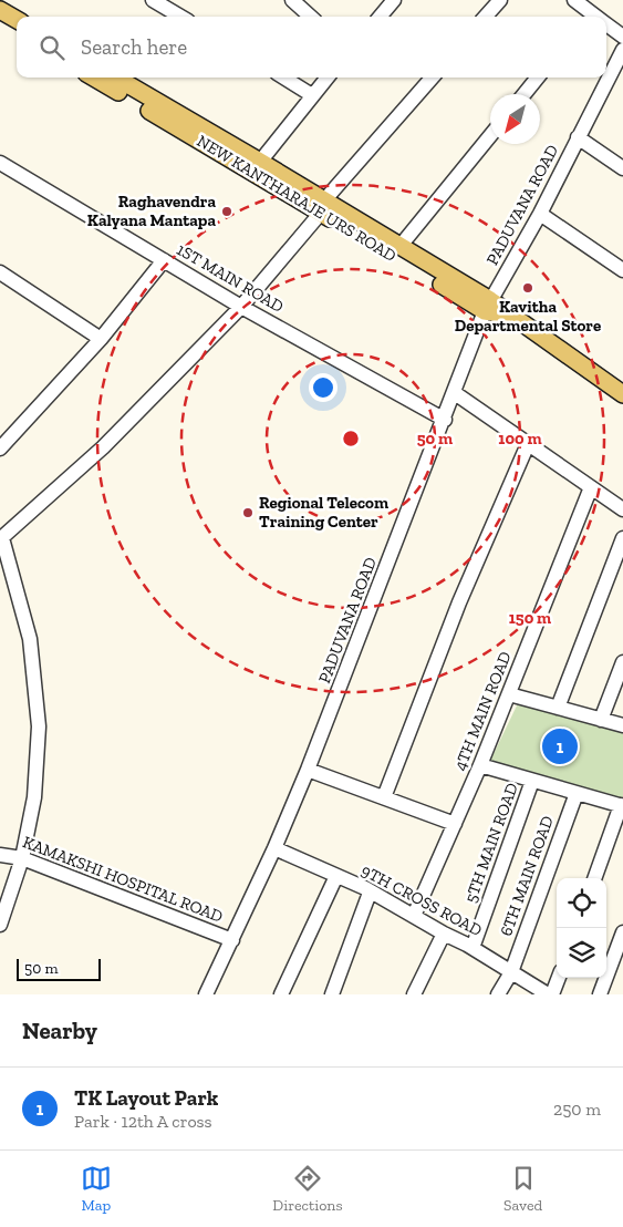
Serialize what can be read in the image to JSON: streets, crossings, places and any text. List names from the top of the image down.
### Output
{
  "streets": {
    "main road": ["NEW KANTHARAJE URS ROAD"],
    "street": [
      "PADUVANA ROAD",
      "1ST MAIN ROAD",
      "4TH MAIN ROAD",
      "5TH MAIN ROAD",
      "6TH MAIN ROAD",
      "KAMAKSHI HOSPITAL ROAD",
      "9TH CROSS ROAD"
    ]
  },
  "crossings": [
    ["NEW KANTHARAJE URS ROAD", "PADUVANA ROAD"],
    ["PADUVANA ROAD", "1ST MAIN ROAD"],
    ["PADUVANA ROAD", "KAMAKSHI HOSPITAL ROAD"],
    ["PADUVANA ROAD", "9TH CROSS ROAD"],
    ["4TH MAIN ROAD", "9TH CROSS ROAD"],
    ["5TH MAIN ROAD", "9TH CROSS ROAD"],
    ["6TH MAIN ROAD", "9TH CROSS ROAD"]
  ],
  "places": ["Raghavendra Kalyana Mantapa", "Kavitha Departmental Store", "Regional Telecom Training Center"],
  "scale_bar": "50 m",
  "north": "bottom left",
  "page": {
    "search": "Search here",
    "pins": "1",
    "scale": "50 m",
    "heading": "Nearby",
    "list": [
      {
        "mark": "1",
        "name": "TK Layout Park",
        "note": "Park · 12th A cross",
        "value": "250 m"
      }
    ],
    "nav": ["Map", "Directions", "Saved"]
  },
  "rings": ["50 m", "100 m", "150 m"]
}
